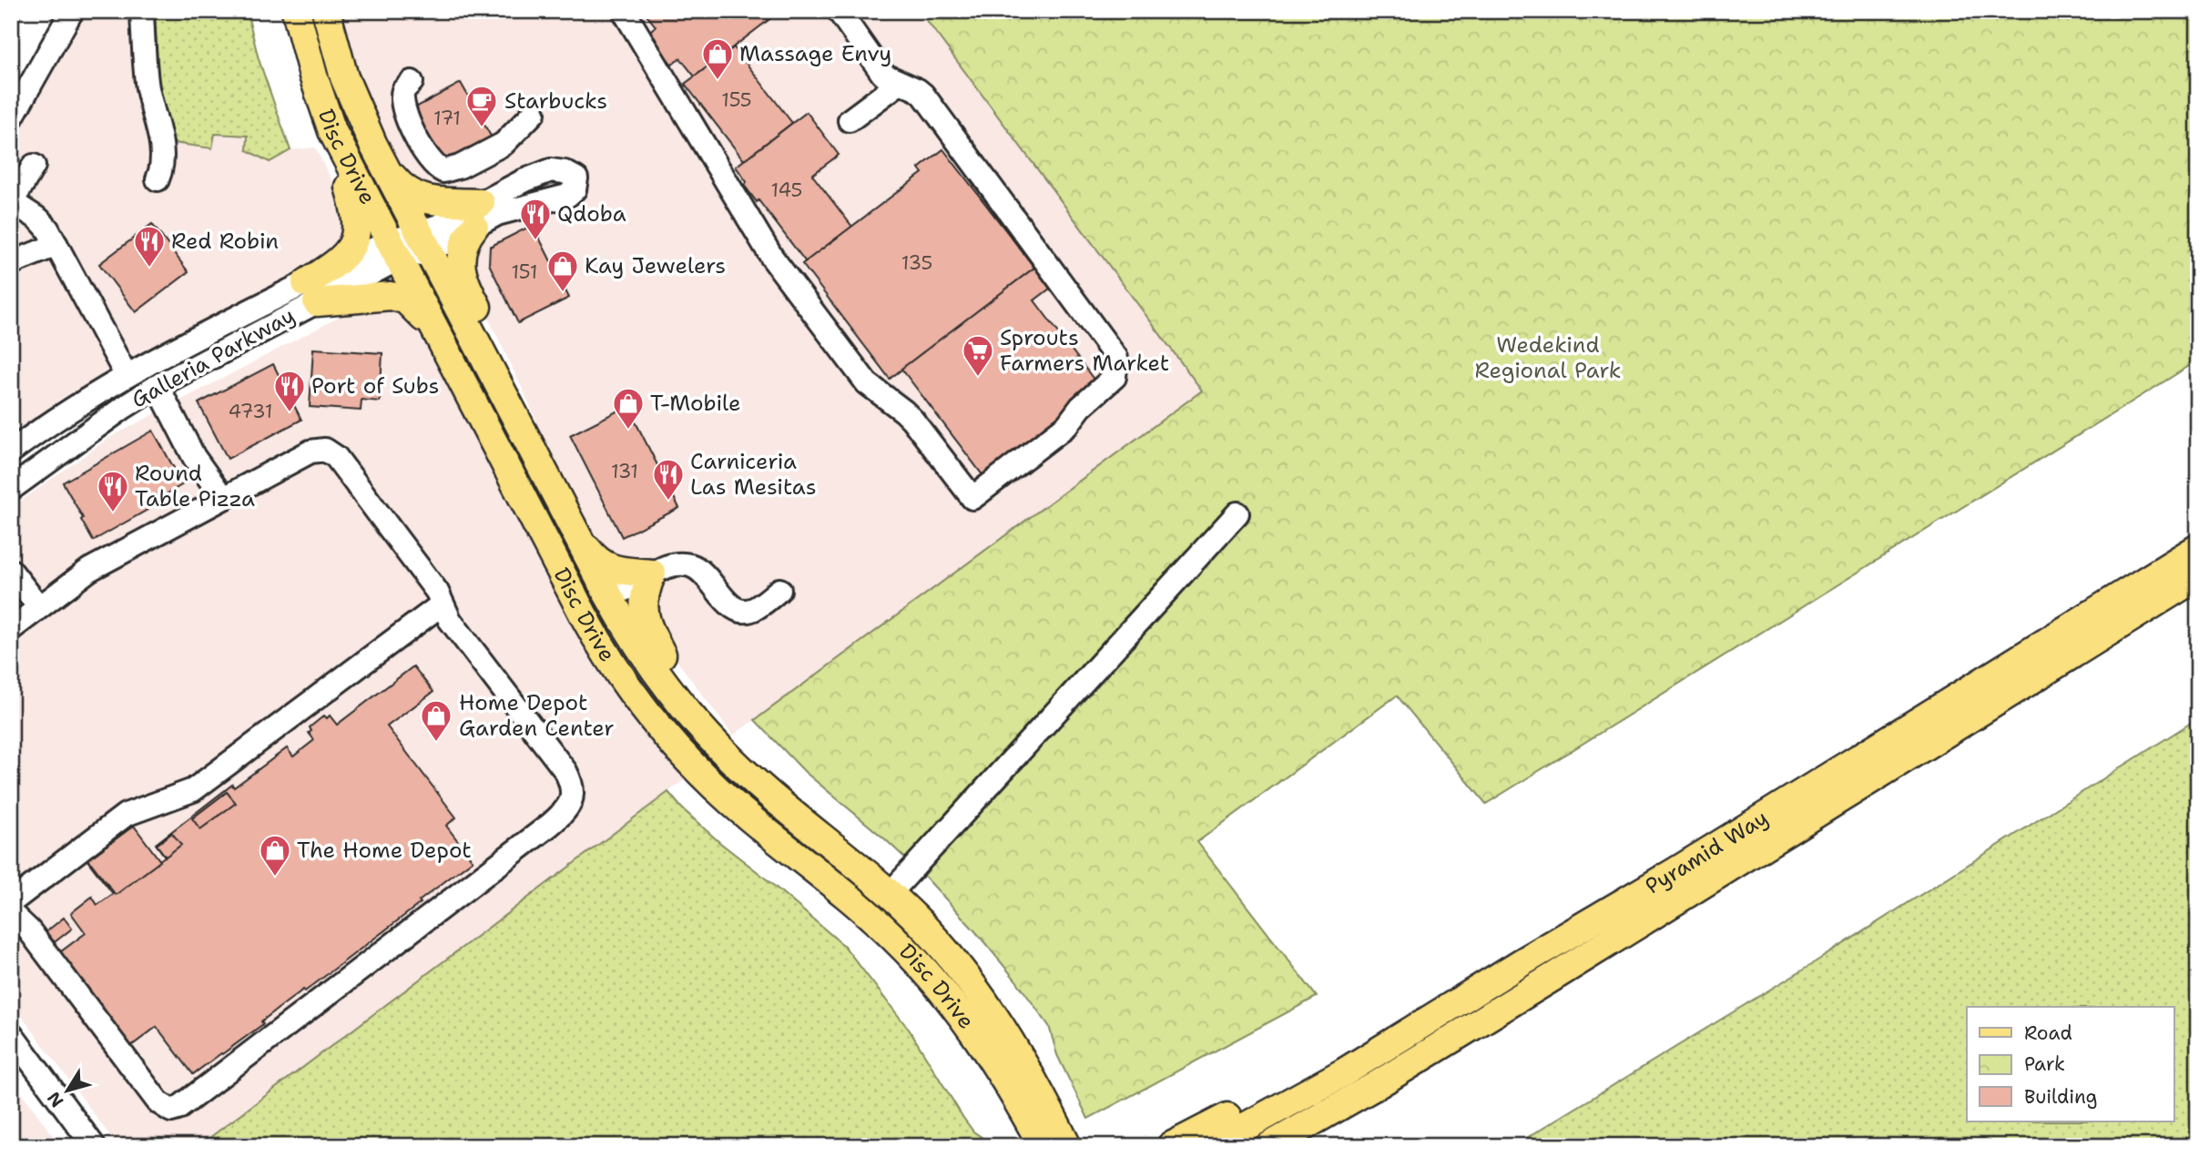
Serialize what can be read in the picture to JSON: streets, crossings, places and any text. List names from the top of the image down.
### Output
{
  "streets": {
    "main road": ["Disc Drive", "Pyramid Way"],
    "street": ["Galleria Parkway"]
  },
  "crossings": [
    ["Disc Drive", "Galleria Parkway"]
  ],
  "parks": ["Wedekind Regional Park"],
  "places": {
    "shop": [
      "Massage Envy",
      "Kay Jewelers",
      "T-Mobile",
      "Home Depot Garden Center",
      "The Home Depot"
    ],
    "cafe": ["Starbucks"],
    "restaurant": [
      "Qdoba",
      "Red Robin",
      "Port of Subs",
      "Carniceria Las Mesitas",
      "Round Table Pizza"
    ],
    "supermarket": ["Sprouts Farmers Market"]
  },
  "house_numbers": [
    "155",
    "171",
    "145",
    "135",
    "151",
    "4731",
    "131"
  ],
  "legend": ["Road", "Park", "Building"],
  "north": "bottom left"
}
